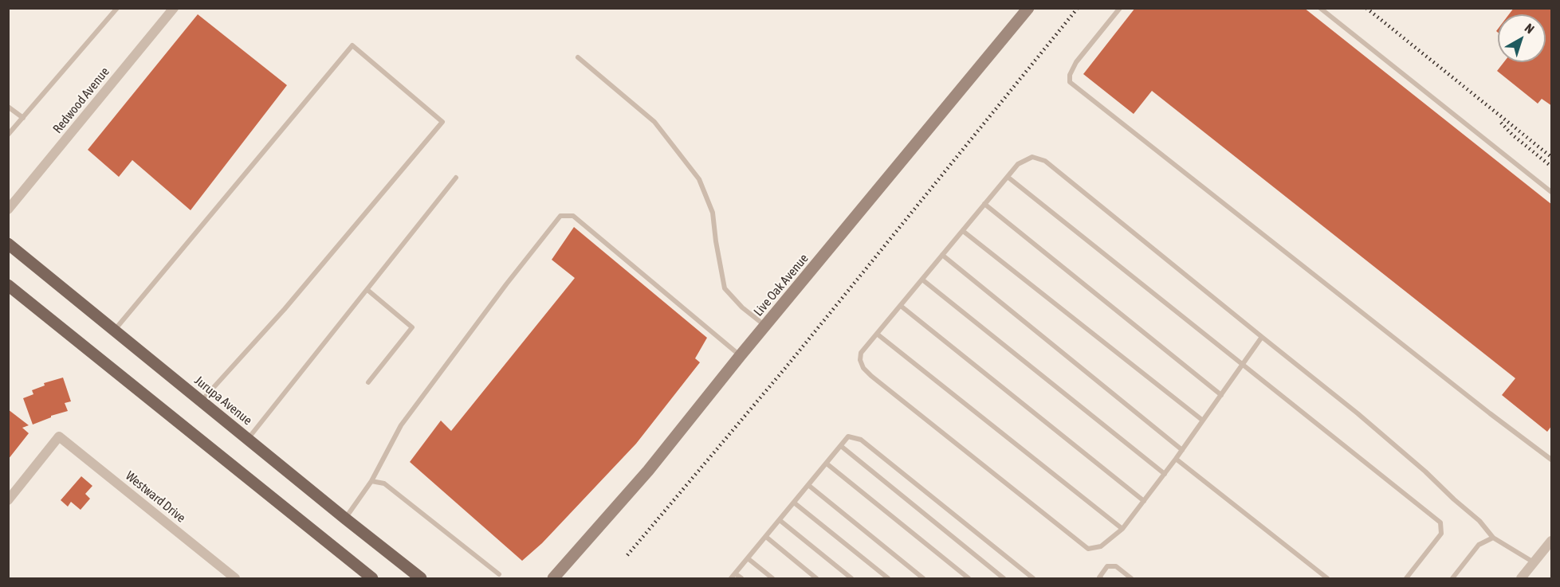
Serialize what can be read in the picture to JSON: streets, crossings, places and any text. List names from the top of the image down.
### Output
{
  "streets": {
    "main road": ["Jurupa Avenue"],
    "street": ["Redwood Avenue", "Live Oak Avenue", "Westward Drive"]
  },
  "north": "top right"
}
